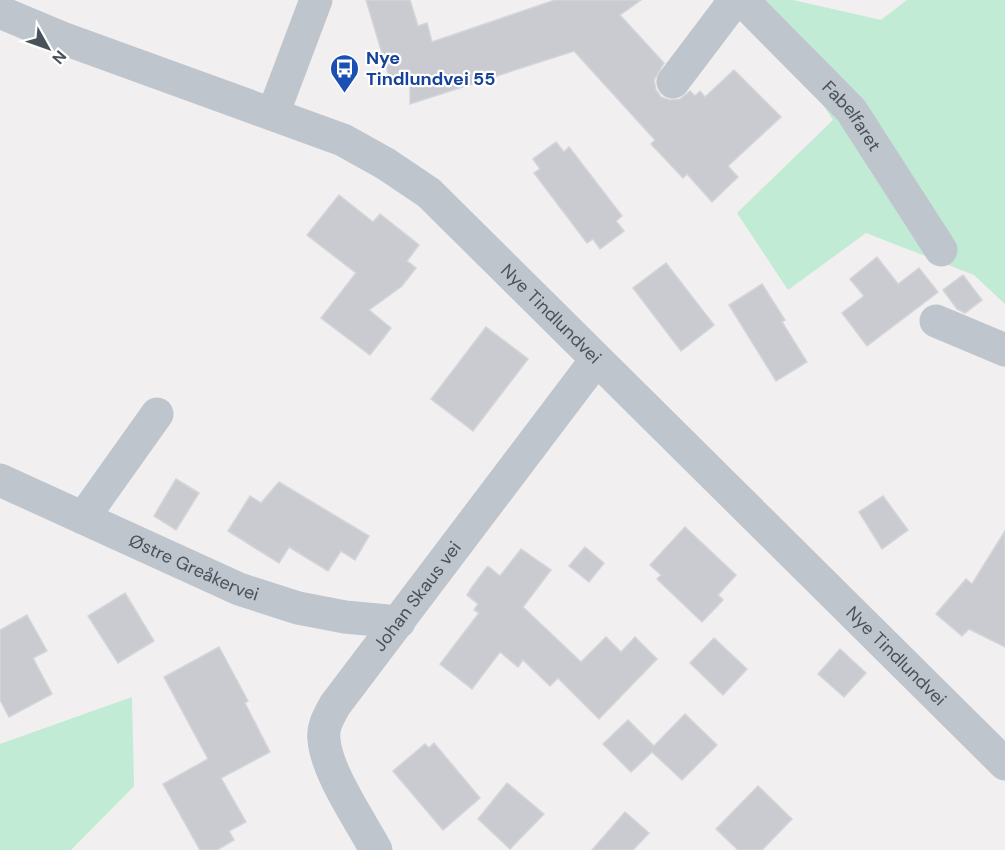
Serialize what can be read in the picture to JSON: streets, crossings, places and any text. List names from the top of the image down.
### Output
{
  "streets": {
    "street": [
      "Fabelfaret",
      "Nye Tindlundvei",
      "Østre Greåkervei",
      "Johan Skaus vei"
    ]
  },
  "crossings": [
    ["Nye Tindlundvei", "Johan Skaus vei"],
    ["Østre Greåkervei", "Johan Skaus vei"]
  ],
  "places": {
    "bus stop": ["Nye Tindlundvei 55"]
  },
  "north": "bottom right"
}
